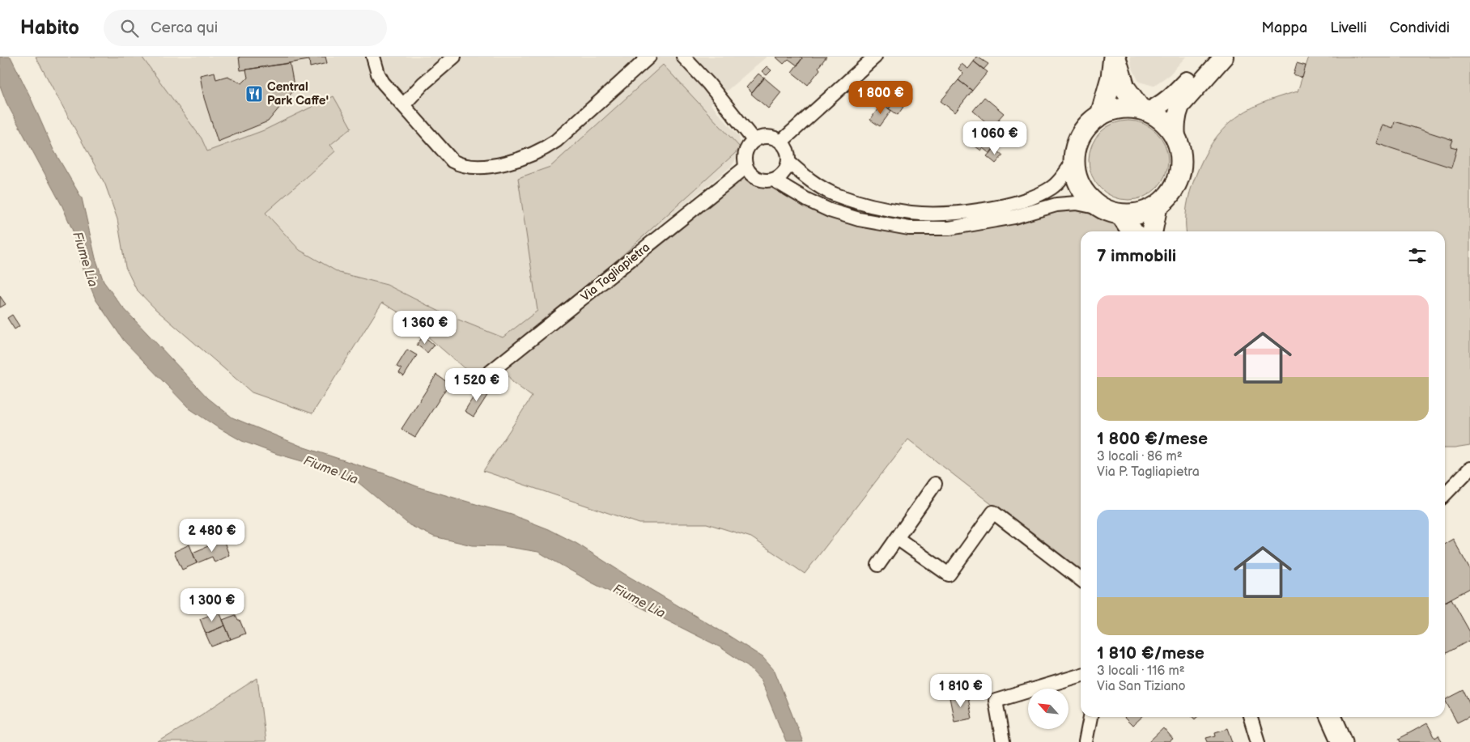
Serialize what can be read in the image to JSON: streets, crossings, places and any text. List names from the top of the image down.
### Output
{
  "streets": {
    "street": ["Via Tagliapietra"]
  },
  "water": ["Fiume Lia"],
  "places": {
    "restaurant": ["Central Park Caffe'"]
  },
  "north": "top left",
  "page": {
    "header": "Habito",
    "search": "Cerca qui",
    "nav": ["Mappa", "Livelli", "Condividi"],
    "price": [
      "1 800 €",
      "1 060 €",
      "1 360 €",
      "1 520 €",
      "2 480 €",
      "1 300 €",
      "1 810 €"
    ],
    "heading": "7 immobili",
    "list": [
      {
        "name": "1 800 €/mese",
        "note": "3 locali · 86 m² · Via P. Tagliapietra"
      },
      {
        "name": "1 810 €/mese",
        "note": "3 locali · 116 m² · Via San Tiziano"
      }
    ]
  }
}
